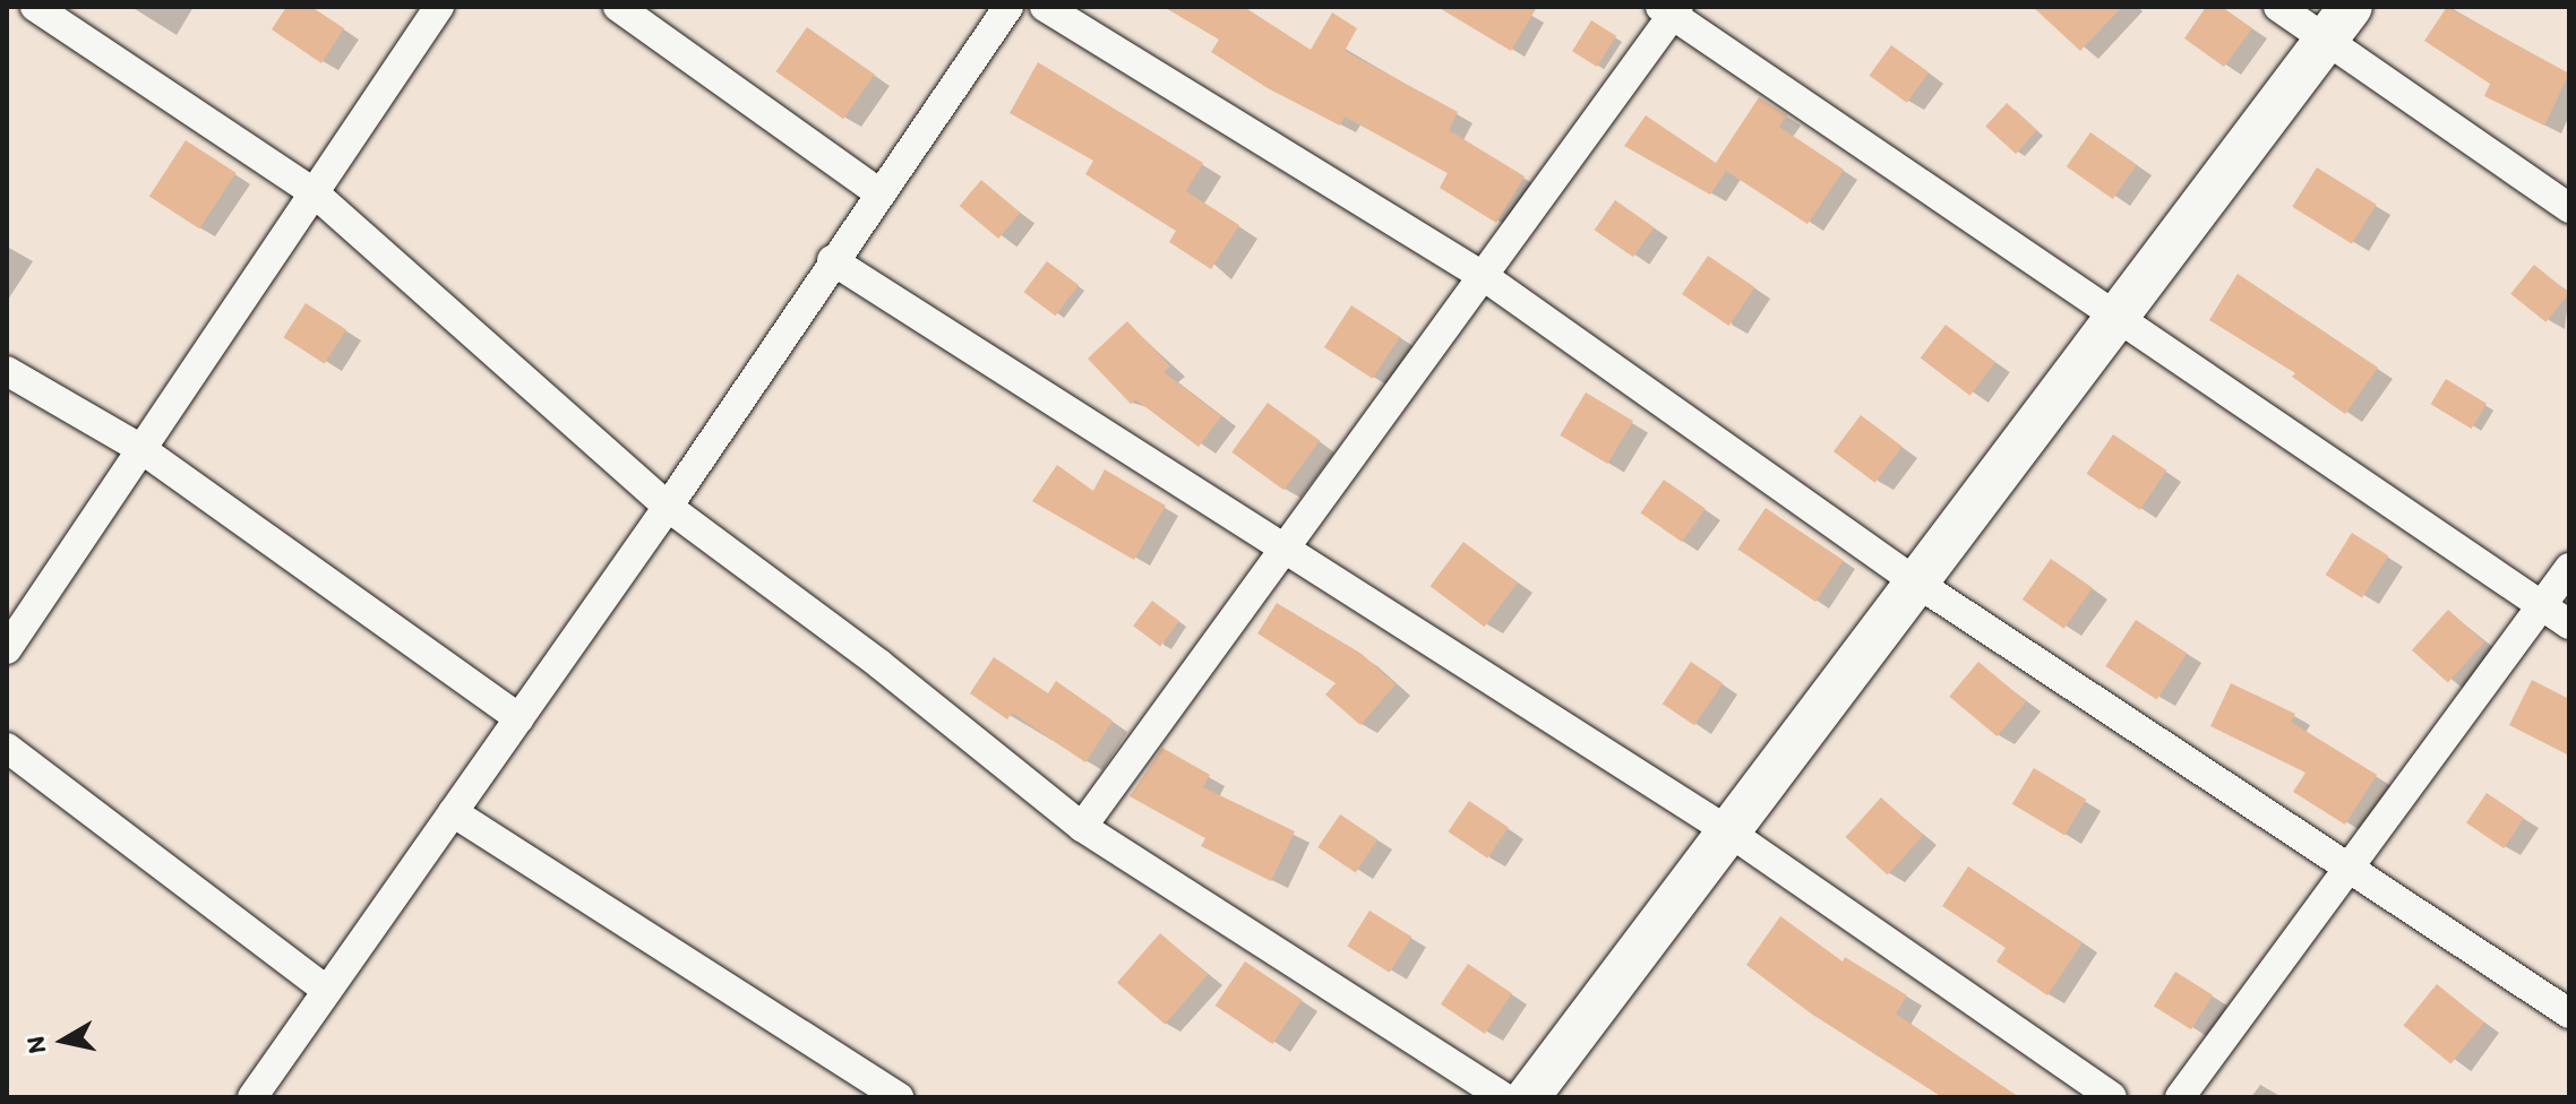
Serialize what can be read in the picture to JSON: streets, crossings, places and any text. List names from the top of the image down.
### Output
{
  "north": "left"
}
